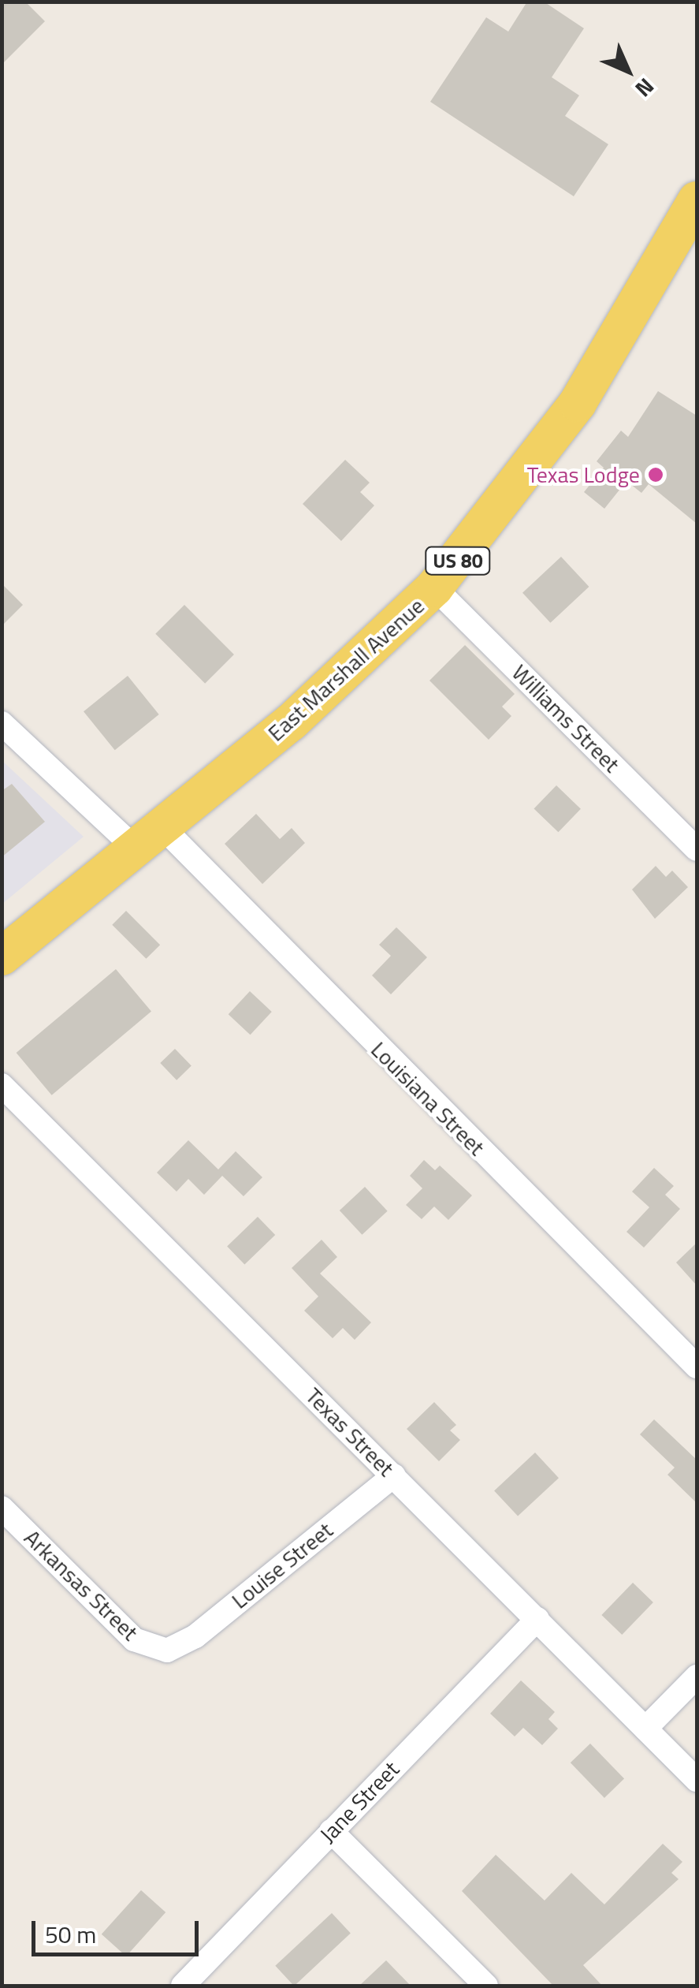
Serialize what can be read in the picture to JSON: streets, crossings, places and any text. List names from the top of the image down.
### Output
{
  "streets": {
    "main road": ["US 80", "East Marshall Avenue"],
    "street": [
      "Williams Street",
      "Louisiana Street",
      "Texas Street",
      "Louise Street",
      "Arkansas Street",
      "Jane Street"
    ]
  },
  "crossings": [
    ["East Marshall Avenue", "Williams Street"],
    ["East Marshall Avenue", "Louisiana Street"],
    ["Texas Street", "Louise Street"],
    ["Texas Street", "Jane Street"],
    ["Louise Street", "Arkansas Street"]
  ],
  "places": ["Texas Lodge"],
  "scale_bar": "50 m",
  "north": "bottom right"
}
